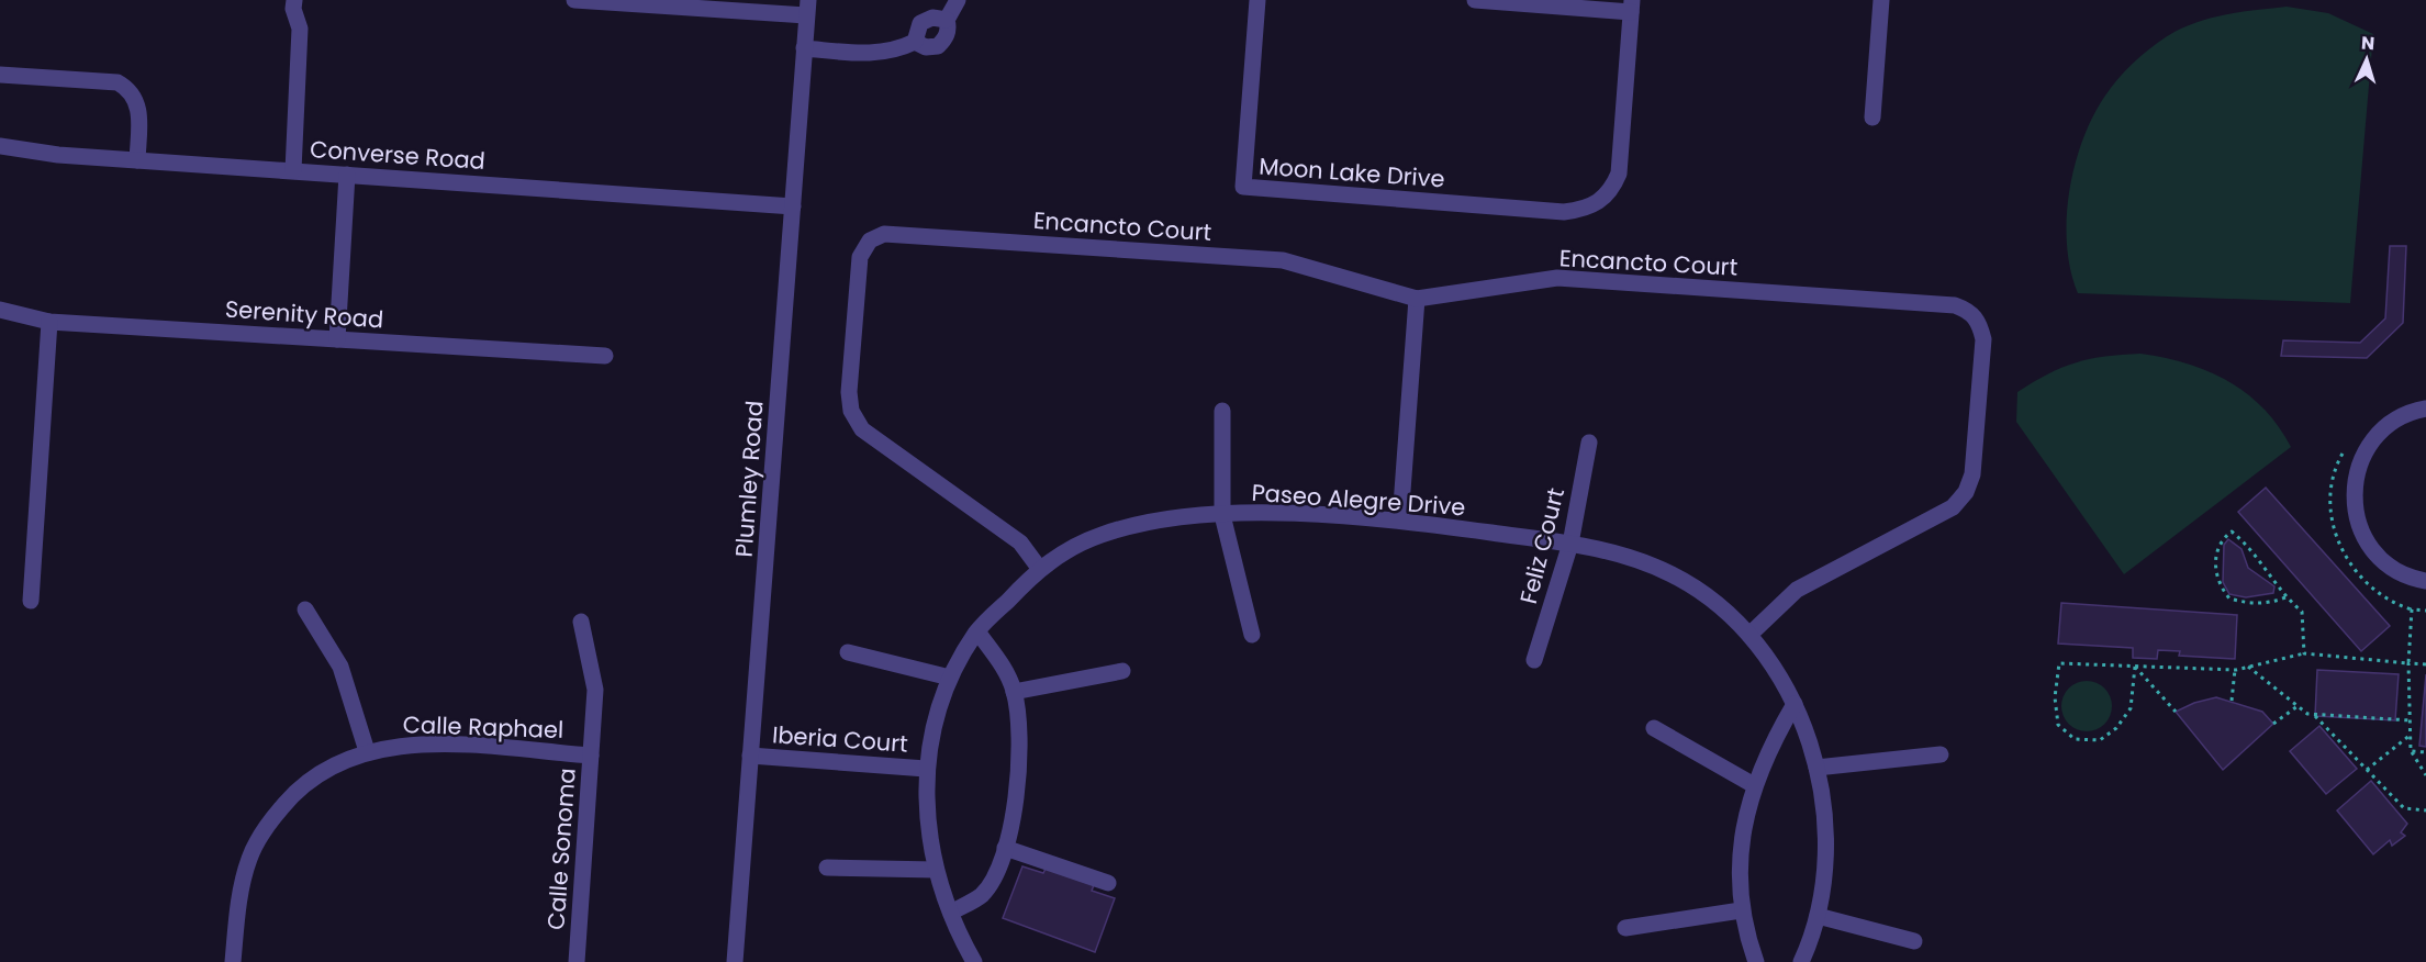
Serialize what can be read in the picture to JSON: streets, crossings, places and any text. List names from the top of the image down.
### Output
{
  "streets": {
    "street": [
      "Converse Road",
      "Moon Lake Drive",
      "Encancto Court",
      "Serenity Road",
      "Plumley Road",
      "Paseo Alegre Drive",
      "Feliz Court",
      "Calle Raphael",
      "Iberia Court",
      "Calle Sonoma"
    ]
  },
  "crossings": [
    ["Converse Road", "Plumley Road"],
    ["Encancto Court", "Paseo Alegre Drive"],
    ["Plumley Road", "Iberia Court"],
    ["Paseo Alegre Drive", "Feliz Court"],
    ["Paseo Alegre Drive", "Iberia Court"],
    ["Calle Raphael", "Calle Sonoma"]
  ],
  "north": "top"
}
